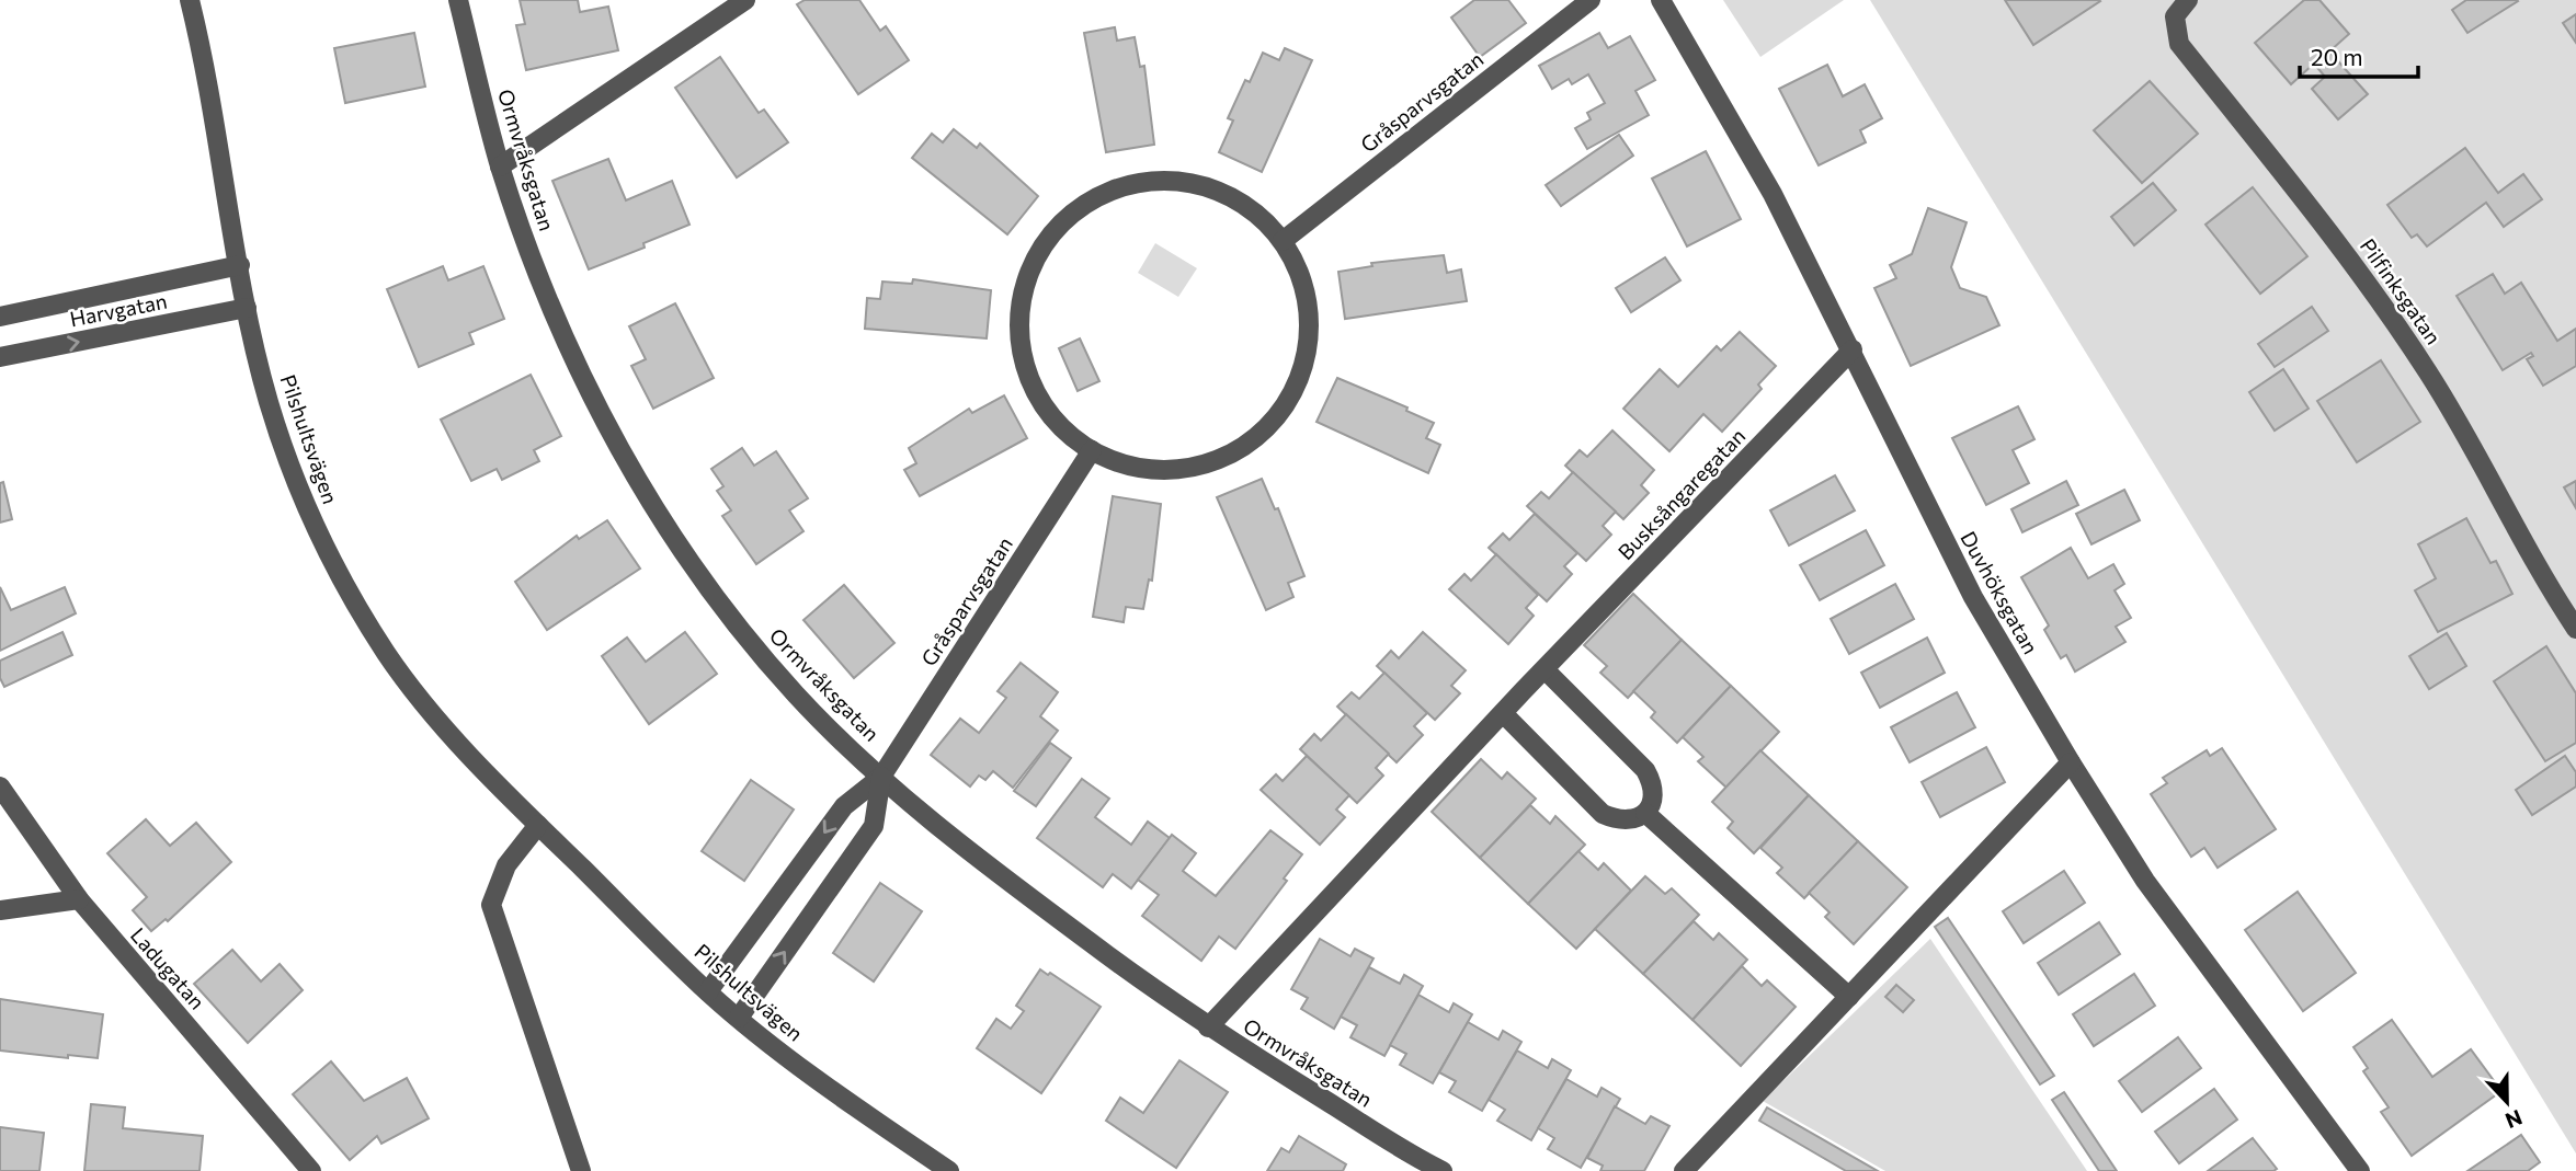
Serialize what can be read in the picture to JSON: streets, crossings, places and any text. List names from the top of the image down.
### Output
{
  "streets": {
    "street": [
      "Gråsparvsgatan",
      "Ormvråksgatan",
      "Pilfinksgatan",
      "Harvgatan",
      "Pilshultsvägen",
      "Busksångaregatan",
      "Duvhöksgatan",
      "Ladugatan"
    ]
  },
  "crossings": [
    ["Gråsparvsgatan", "Ormvråksgatan"],
    ["Gråsparvsgatan", "Pilshultsvägen"],
    ["Ormvråksgatan", "Busksångaregatan"],
    ["Harvgatan", "Pilshultsvägen"],
    ["Busksångaregatan", "Duvhöksgatan"]
  ],
  "scale_bar": "20 m",
  "north": "bottom"
}
